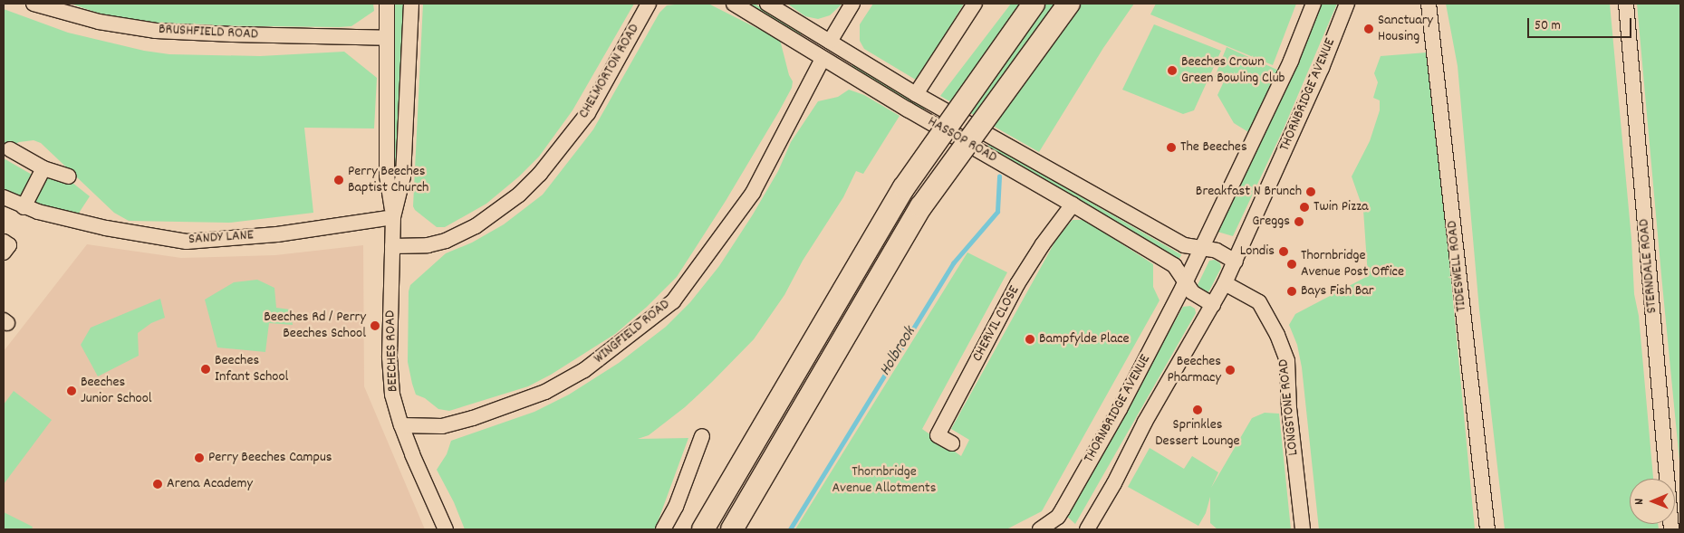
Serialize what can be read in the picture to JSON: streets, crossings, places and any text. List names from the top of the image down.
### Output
{
  "streets": {
    "street": [
      "BRUSHFIELD ROAD",
      "CHELMORTON ROAD",
      "THORNBRIDGE AVENUE",
      "HASSOP ROAD",
      "SANDY LANE",
      "TIDESWELL ROAD",
      "STERNDALE ROAD",
      "CHERVIL CLOSE",
      "WINGFIELD ROAD",
      "BEECHES ROAD",
      "LONGSTONE ROAD"
    ]
  },
  "crossings": [
    ["BRUSHFIELD ROAD", "BEECHES ROAD"],
    ["CHELMORTON ROAD", "BEECHES ROAD"],
    ["THORNBRIDGE AVENUE", "HASSOP ROAD"],
    ["THORNBRIDGE AVENUE", "LONGSTONE ROAD"],
    ["HASSOP ROAD", "CHERVIL CLOSE"],
    ["HASSOP ROAD", "WINGFIELD ROAD"],
    ["SANDY LANE", "BEECHES ROAD"],
    ["WINGFIELD ROAD", "BEECHES ROAD"]
  ],
  "water": ["Holbrook"],
  "parks": ["Thornbridge Avenue Allotments"],
  "places": [
    "Sanctuary Housing",
    "Beeches Crown Green Bowling Club",
    "The Beeches",
    "Perry Beeches Baptist Church",
    "Breakfast N Brunch",
    "Twin Pizza",
    "Greggs",
    "Londis",
    "Thornbridge Avenue Post Office",
    "Bays Fish Bar",
    "Beeches Rd / Perry Beeches School",
    "Bampfylde Place",
    "Beeches Infant School",
    "Beeches Pharmacy",
    "Beeches Junior School",
    "Sprinkles Dessert Lounge",
    "Perry Beeches Campus",
    "Arena Academy"
  ],
  "scale_bar": "50 m",
  "north": "left"
}
